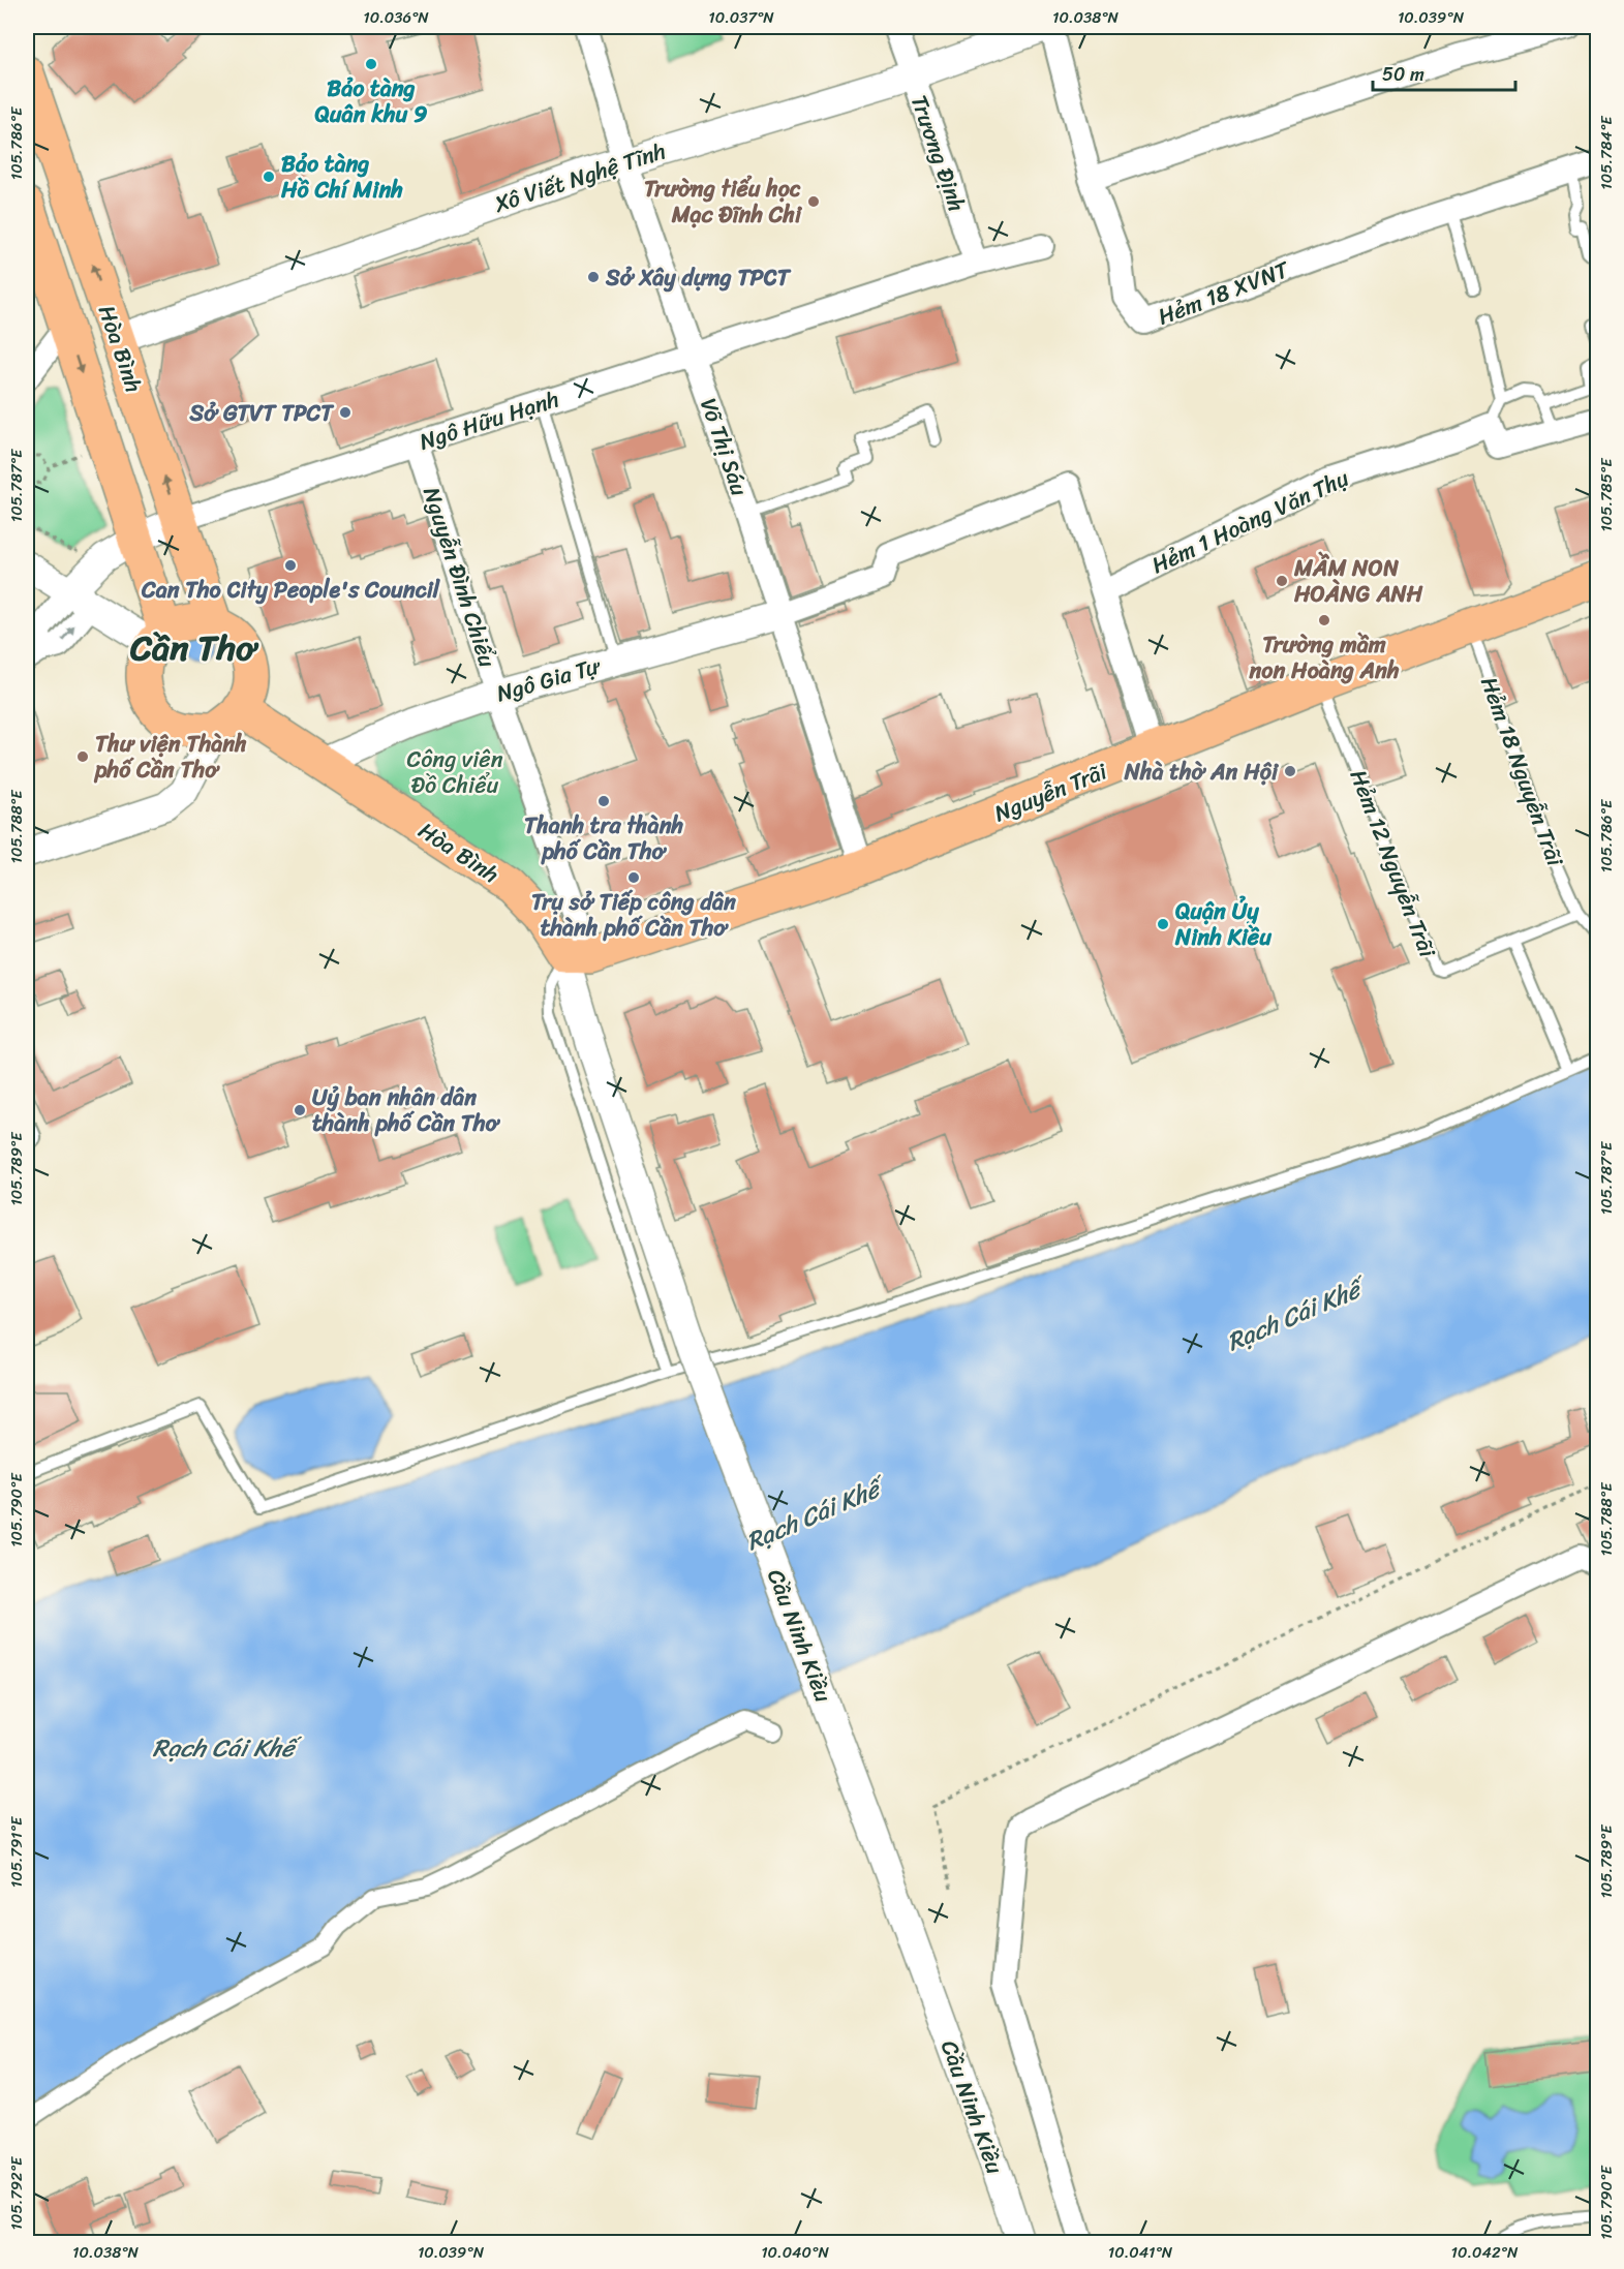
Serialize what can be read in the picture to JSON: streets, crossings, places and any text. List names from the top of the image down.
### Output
{
  "streets": {
    "main road": ["Hòa Bình", "Nguyễn Trãi"],
    "street": [
      "Trương Định",
      "Xô Viết Nghệ Tĩnh",
      "Hẻm 18 XVNT",
      "Ngô Hữu Hạnh",
      "Võ Thị Sáu",
      "Hẻm 1 Hoàng Văn Thụ",
      "Nguyễn Đình Chiểu",
      "Ngô Gia Tự",
      "Cầu Ninh Kiều"
    ],
    "lane": ["Hẻm 18 Nguyễn Trãi", "Hẻm 12 Nguyễn Trãi"]
  },
  "crossings": [
    ["Trương Định", "Xô Viết Nghệ Tĩnh"],
    ["Trương Định", "Ngô Hữu Hạnh"],
    ["Xô Viết Nghệ Tĩnh", "Hòa Bình"],
    ["Xô Viết Nghệ Tĩnh", "Võ Thị Sáu"],
    ["Hòa Bình", "Ngô Hữu Hạnh"],
    ["Hòa Bình", "Nguyễn Đình Chiểu"],
    ["Hòa Bình", "Ngô Gia Tự"],
    ["Hòa Bình", "Nguyễn Trãi"],
    ["Hòa Bình", "Cầu Ninh Kiều"],
    ["Ngô Hữu Hạnh", "Võ Thị Sáu"],
    ["Ngô Hữu Hạnh", "Nguyễn Đình Chiểu"],
    ["Võ Thị Sáu", "Ngô Gia Tự"],
    ["Võ Thị Sáu", "Nguyễn Trãi"],
    ["Nguyễn Đình Chiểu", "Ngô Gia Tự"],
    ["Nguyễn Đình Chiểu", "Nguyễn Trãi"],
    ["Nguyễn Đình Chiểu", "Cầu Ninh Kiều"],
    ["Hẻm 18 Nguyễn Trãi", "Nguyễn Trãi"],
    ["Hẻm 18 Nguyễn Trãi", "Hẻm 12 Nguyễn Trãi"],
    ["Nguyễn Trãi", "Hẻm 12 Nguyễn Trãi"],
    ["Nguyễn Trãi", "Cầu Ninh Kiều"]
  ],
  "districts": ["Cần Thơ"],
  "water": ["Rạch Cái Khế"],
  "parks": ["Công viên Đồ Chiểu"],
  "places": [
    "Bảo tàng Quân khu 9",
    "Bảo tàng Hồ Chí Minh",
    "Trường tiểu học Mạc Đĩnh Chi",
    "Sở Xây dựng TPCT",
    "Sở GTVT TPCT",
    "Can Tho City People's Council",
    "MẦM NON HOÀNG ANH",
    "Trường mầm non Hoàng Anh",
    "Thư viện Thành phố Cần Thơ",
    "Nhà thờ An Hội",
    "Thanh tra thành phố Cần Thơ",
    "Trụ sở Tiếp công dân thành phố Cần Thơ",
    "Quận Ủy Ninh Kiều",
    "Uỷ ban nhân dân thành phố Cần Thơ"
  ],
  "scale_bar": "50 m",
  "coordinates": [
    "10.036°N",
    "10.037°N",
    "10.038°N",
    "10.039°N",
    "105.786°E",
    "105.784°E",
    "105.787°E",
    "105.785°E",
    "105.788°E",
    "105.789°E",
    "105.790°E",
    "105.791°E",
    "105.792°E",
    "10.040°N",
    "10.041°N",
    "10.042°N"
  ]
}
